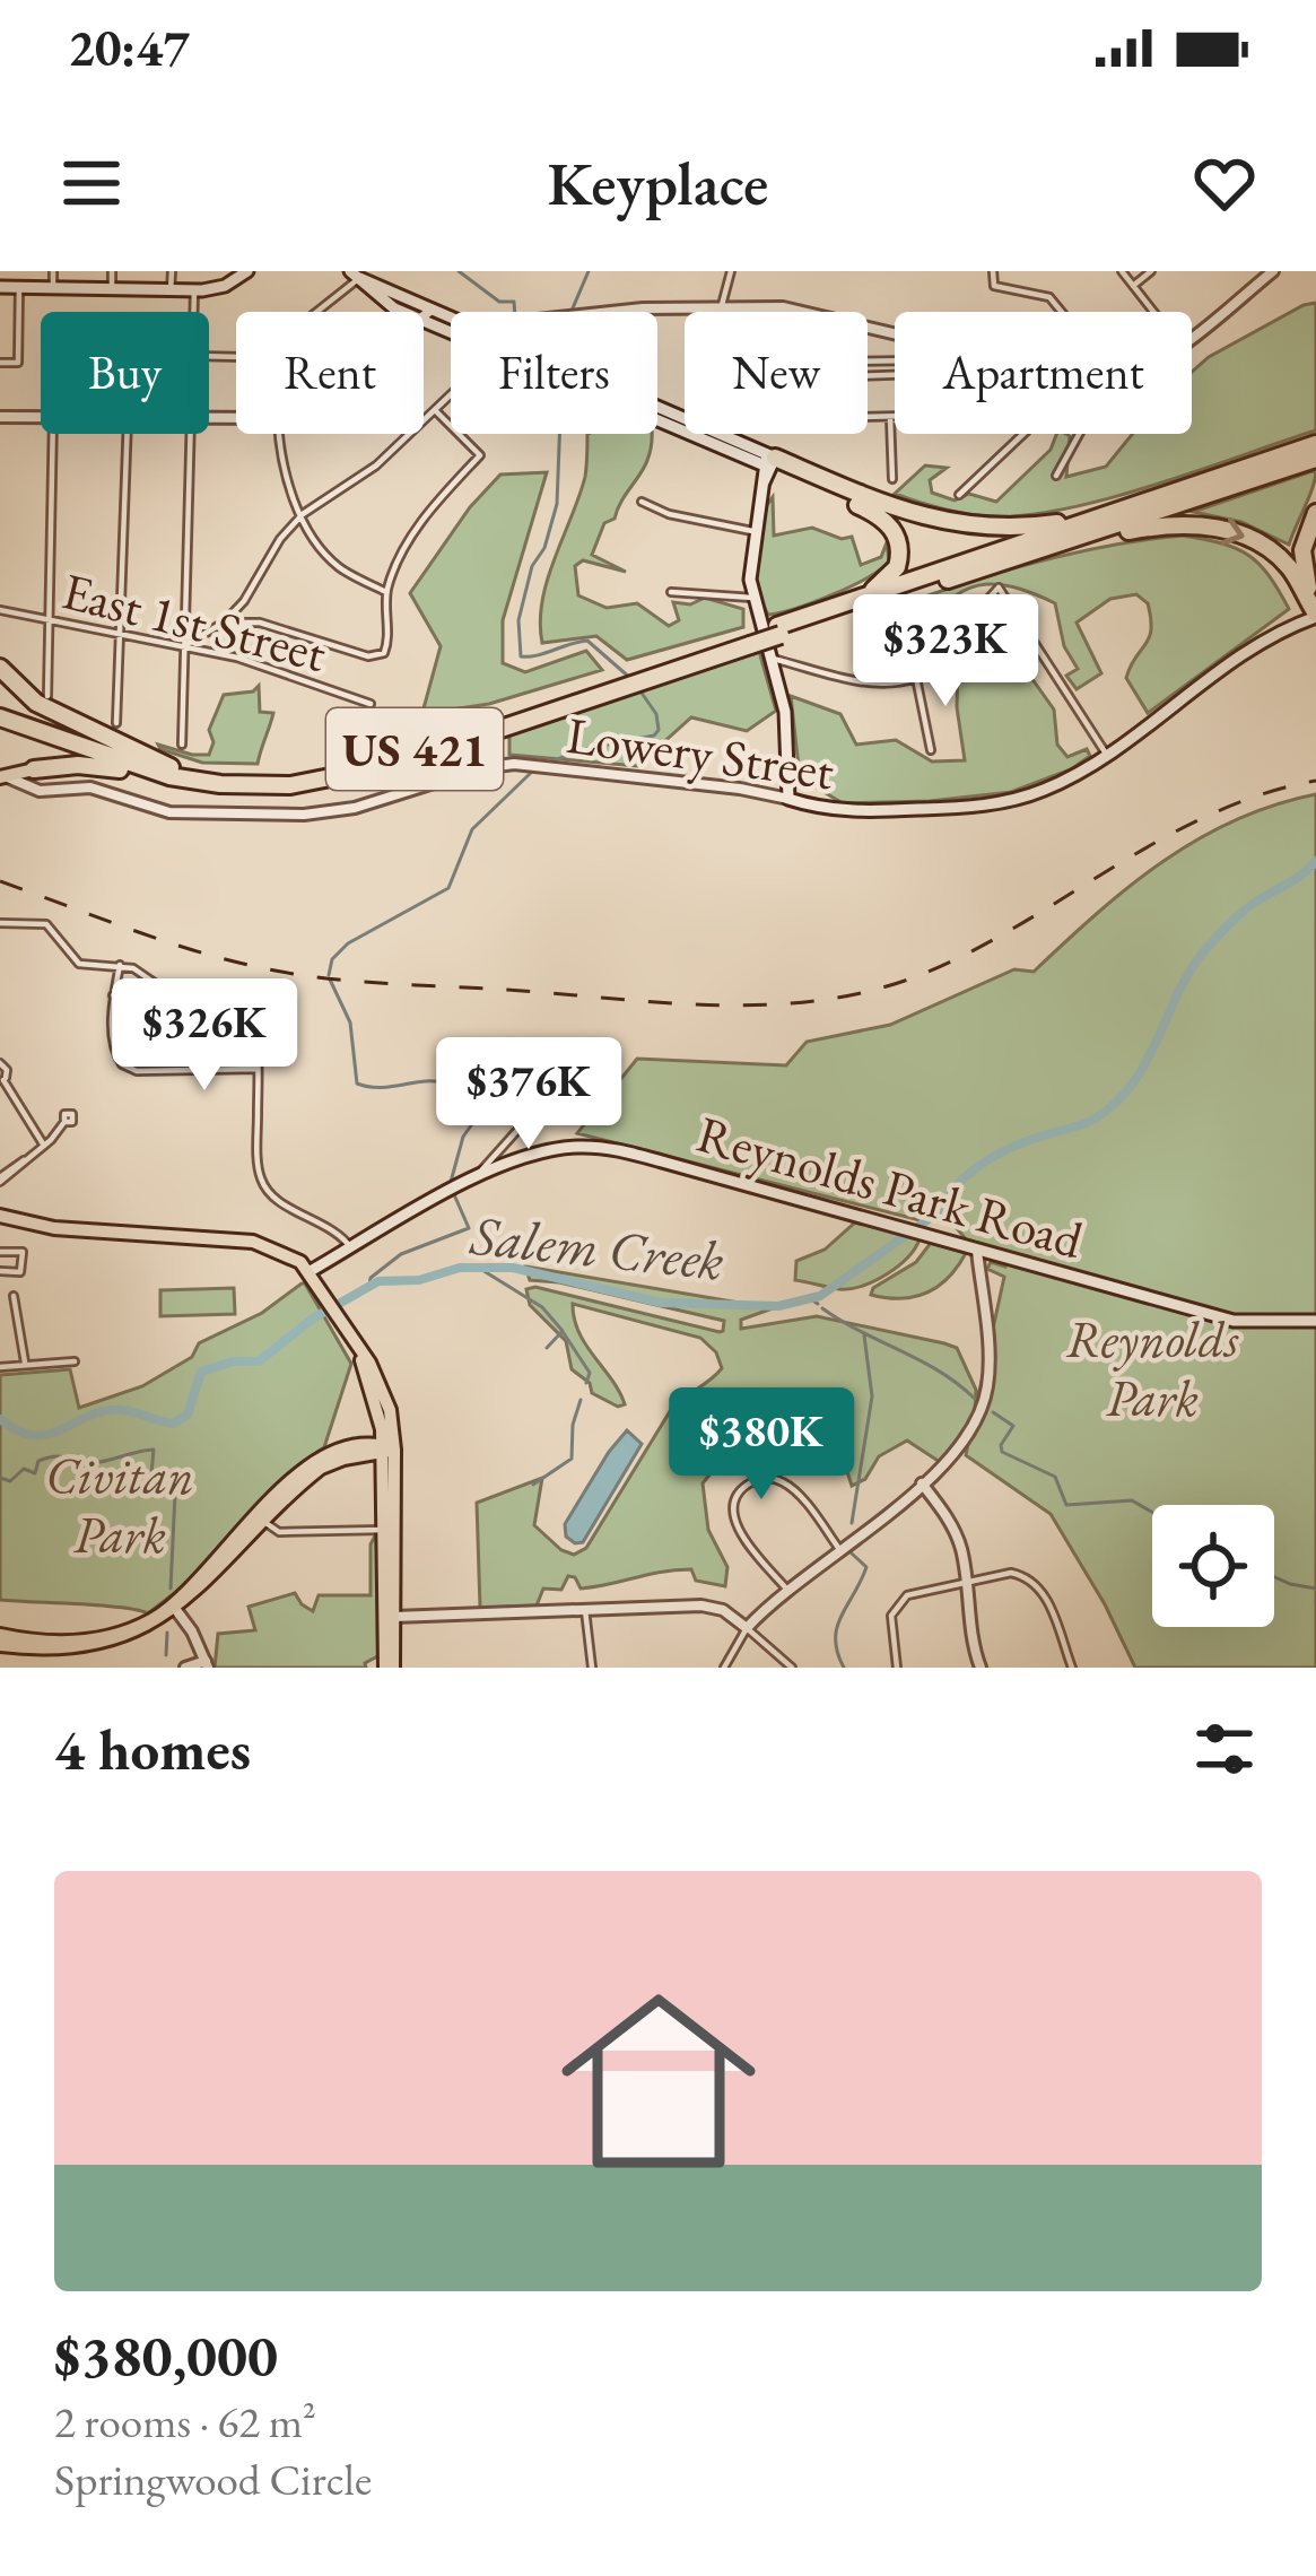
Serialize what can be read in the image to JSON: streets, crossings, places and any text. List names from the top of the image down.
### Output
{
  "streets": {
    "highway": ["US 421"],
    "main road": ["Lowery Street", "Reynolds Park Road"],
    "street": ["East 1st Street"]
  },
  "water": ["Salem Creek"],
  "parks": ["Reynolds Park", "Civitan Park"],
  "page": {
    "status": "20:47",
    "header": "Keyplace",
    "chip": [
      "Buy",
      "Rent",
      "Filters",
      "New",
      "Apartment"
    ],
    "price": [
      "$323K",
      "$326K",
      "$376K",
      "$380K"
    ],
    "heading": "4 homes",
    "list": [
      {
        "name": "$380,000",
        "note": "2 rooms · 62 m² · Springwood Circle"
      }
    ]
  }
}
